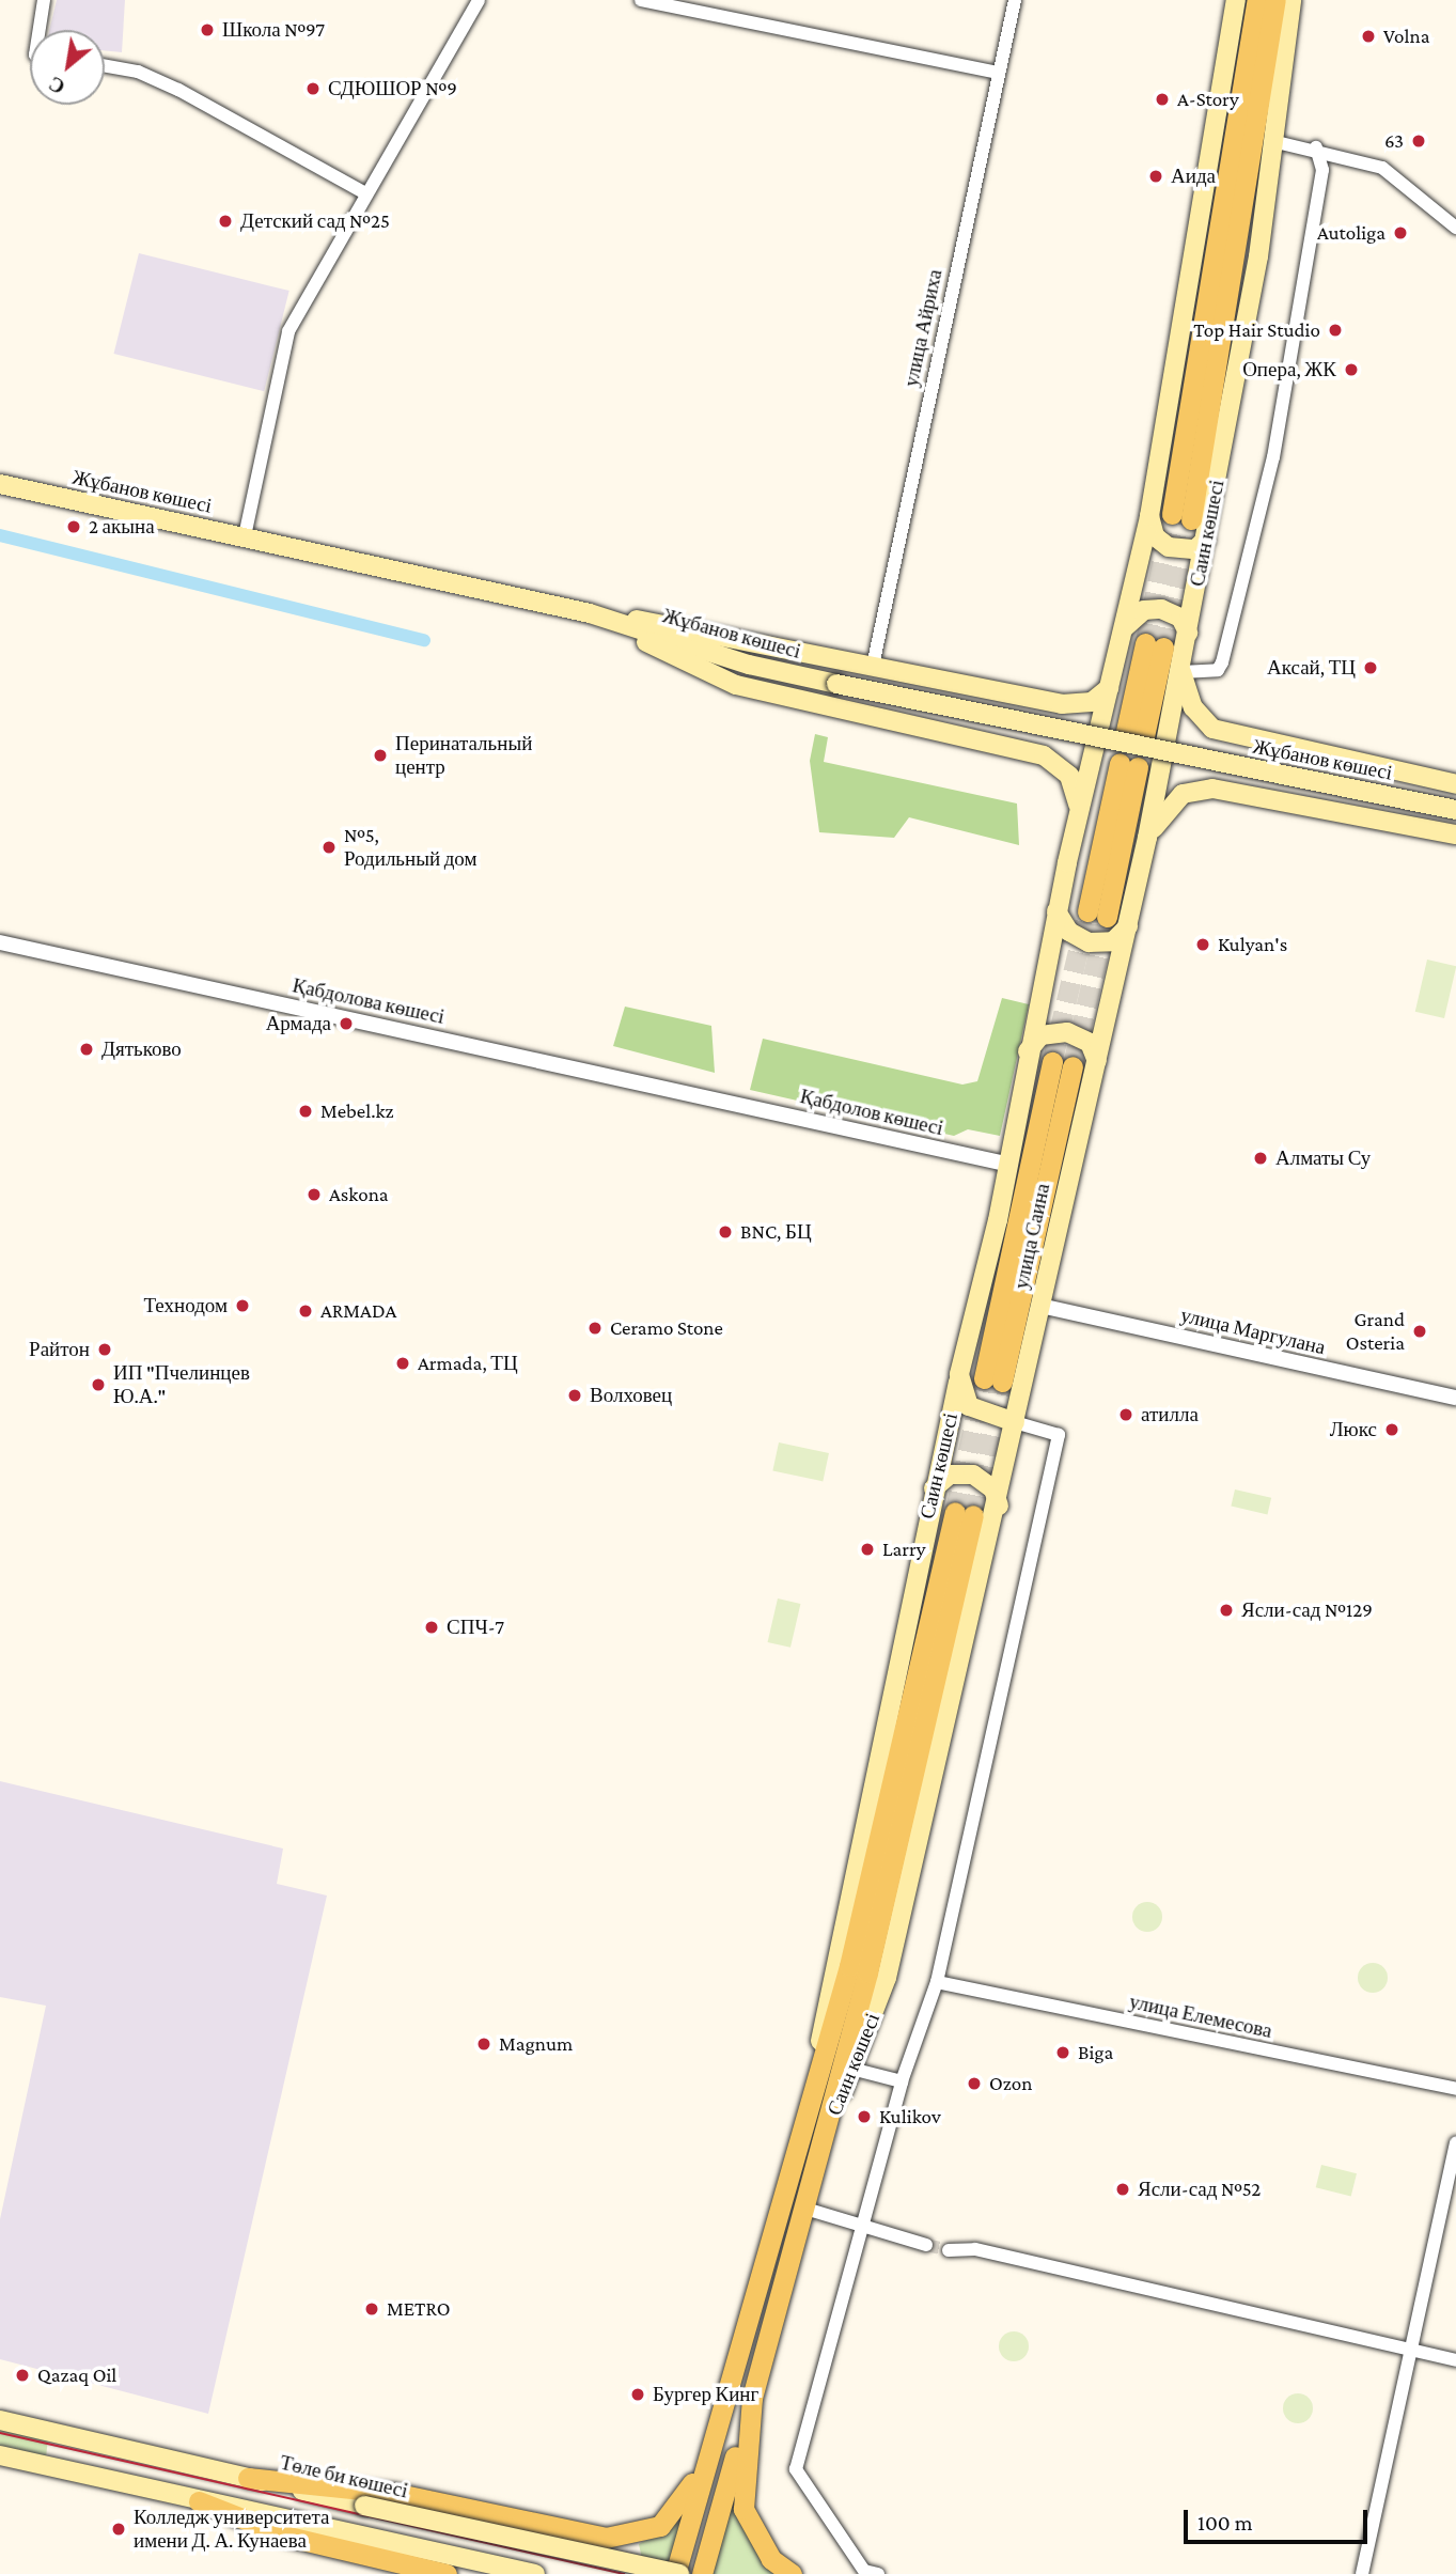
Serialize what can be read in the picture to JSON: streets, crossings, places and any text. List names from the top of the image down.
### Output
{
  "streets": {
    "main road": [
      "Жұбанов көшесі",
      "Саин көшесі",
      "улица Саина",
      "Төле би көшесі"
    ],
    "street": [
      "улица Айриха",
      "Қабдолова көшесі",
      "Қабдолов көшесі",
      "улица Маргулана",
      "улица Елемесова"
    ]
  },
  "crossings": [
    ["Саин көшесі", "Қабдолов көшесі"],
    ["Саин көшесі", "улица Саина"],
    ["Саин көшесі", "Төле би көшесі"],
    ["Қабдолова көшесі", "Қабдолов көшесі"],
    ["улица Саина", "улица Маргулана"]
  ],
  "places": [
    "Школа №97",
    "Volna",
    "СДЮШОР №9",
    "A-Story",
    "63",
    "Аида",
    "Детский сад №25",
    "Autoliga",
    "Top Hair Studio",
    "Опера, ЖК",
    "2 акына",
    "Аксай, ТЦ",
    "Перинатальный центр",
    "№5, Родильный дом",
    "Kulyan's",
    "Армада",
    "Дятьково",
    "Mebel.kz",
    "Алматы Су",
    "Askona",
    "BNC, БЦ",
    "Технодом",
    "ARMADA",
    "Ceramo Stone",
    "Grand Osteria",
    "Райтон",
    "Armada, ТЦ",
    "ИП \"Пчелинцев Ю.А.\"",
    "Волховец",
    "атилла",
    "Люкс",
    "Larry",
    "Ясли-сад №129",
    "СПЧ-7",
    "Magnum",
    "Biga",
    "Ozon",
    "Kulikov",
    "Ясли-сад №52",
    "METRO",
    "Qazaq Oil",
    "Бургер Кинг",
    "Колледж университета имени Д. А. Кунаева"
  ],
  "scale_bar": "100 m",
  "north": "bottom left"
}
